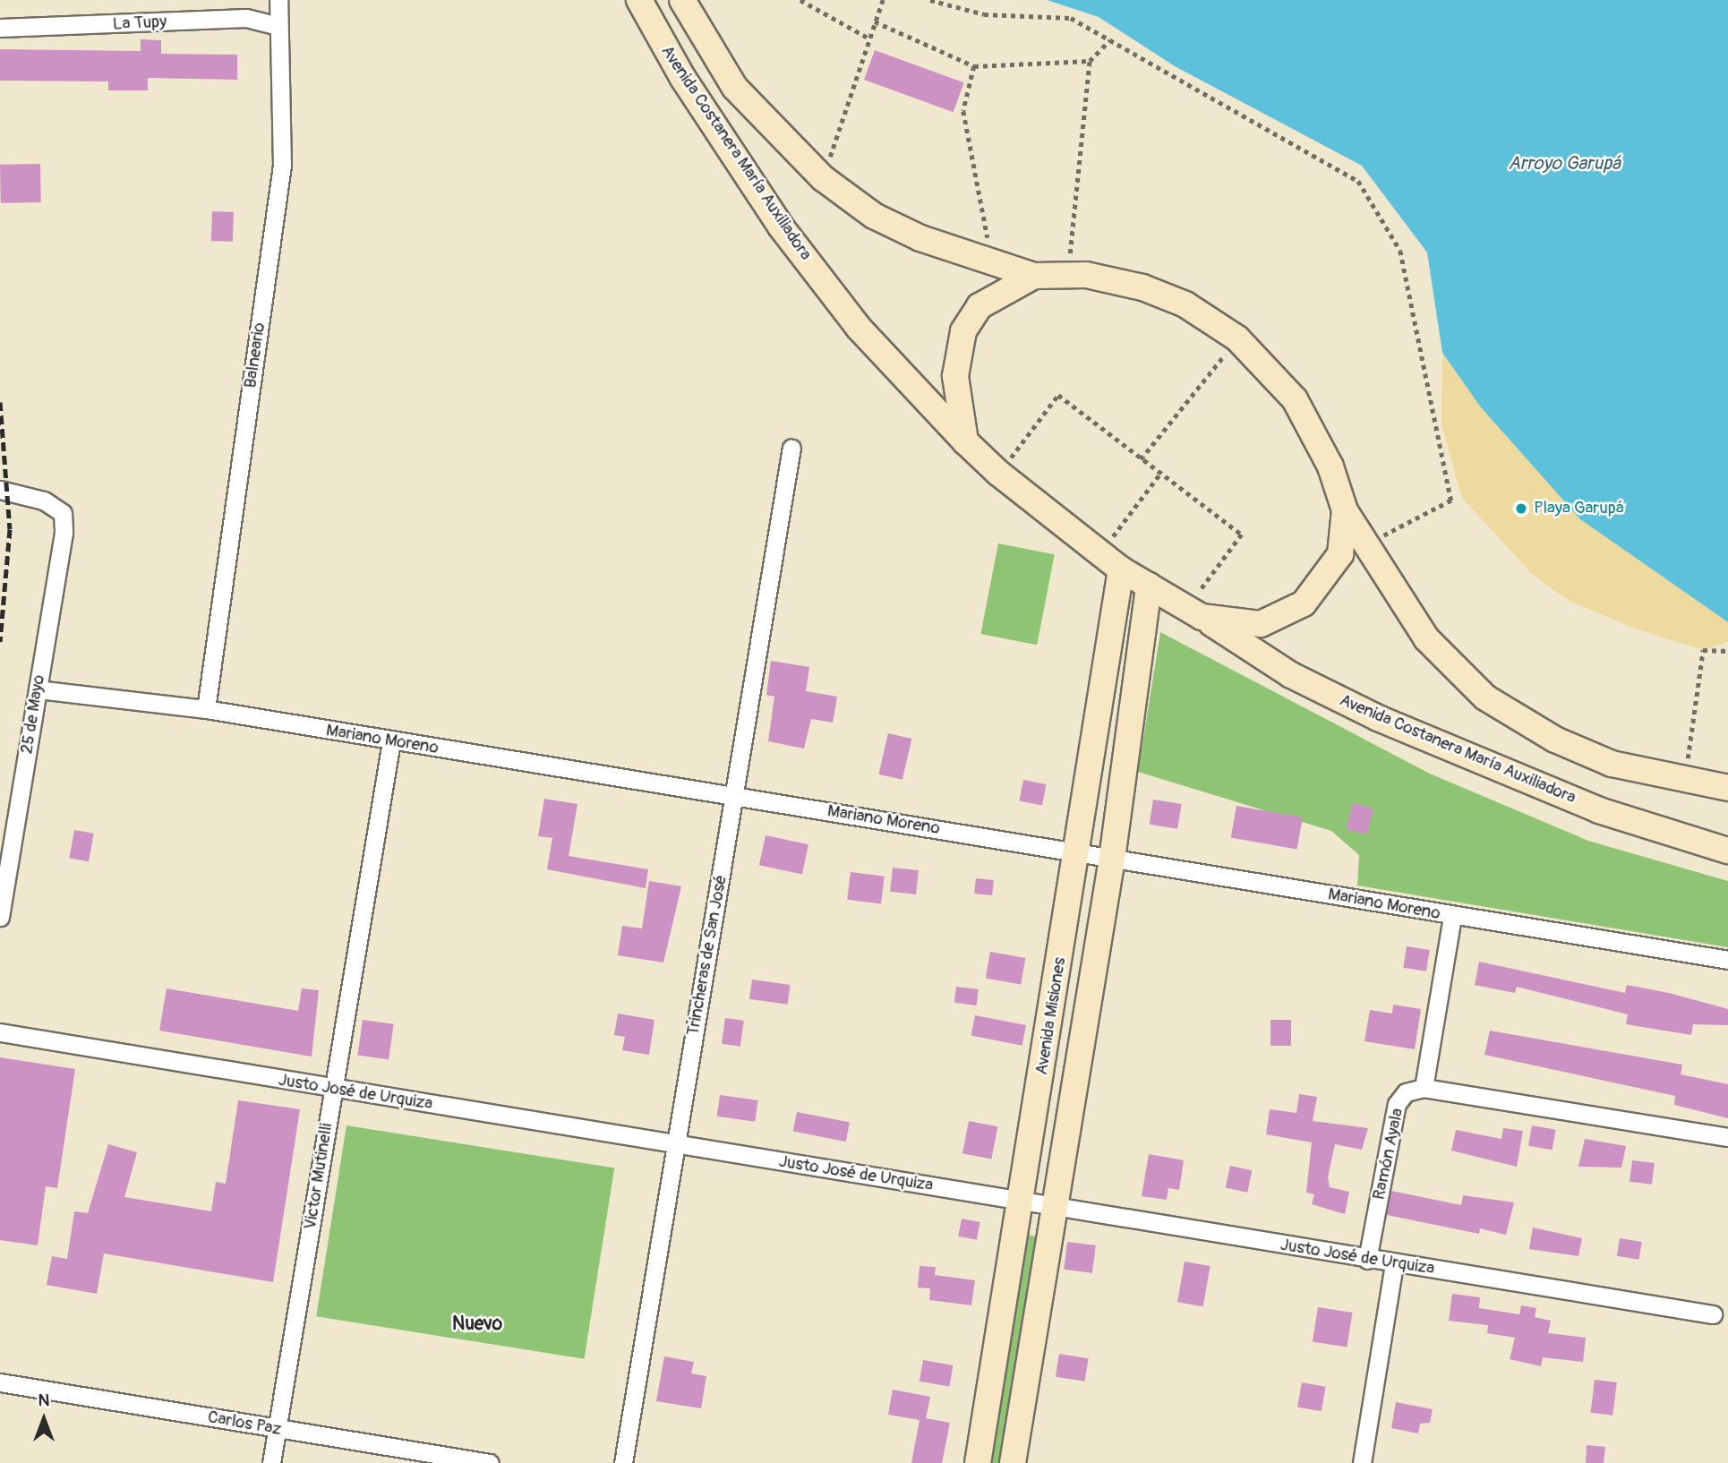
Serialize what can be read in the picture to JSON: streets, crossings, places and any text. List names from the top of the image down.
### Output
{
  "streets": {
    "main road": ["Avenida Costanera María Auxiliadora", "Avenida Misiones"],
    "street": [
      "La Tupy",
      "Balneario",
      "25 de Mayo",
      "Mariano Moreno",
      "Trincheras de San José",
      "Justo José de Urquiza",
      "Ramón Ayala",
      "Victor Mutinelli",
      "Carlos Paz"
    ]
  },
  "crossings": [
    ["La Tupy", "Balneario"],
    ["Avenida Costanera María Auxiliadora", "Avenida Misiones"],
    ["Balneario", "Mariano Moreno"],
    ["25 de Mayo", "Mariano Moreno"],
    ["Mariano Moreno", "Trincheras de San José"],
    ["Mariano Moreno", "Avenida Misiones"],
    ["Mariano Moreno", "Victor Mutinelli"],
    ["Trincheras de San José", "Justo José de Urquiza"],
    ["Avenida Misiones", "Justo José de Urquiza"],
    ["Justo José de Urquiza", "Ramón Ayala"],
    ["Justo José de Urquiza", "Victor Mutinelli"],
    ["Victor Mutinelli", "Carlos Paz"]
  ],
  "districts": ["Nuevo"],
  "water": ["Arroyo Garupá"],
  "places": ["Playa Garupá"],
  "north": "top"
}
